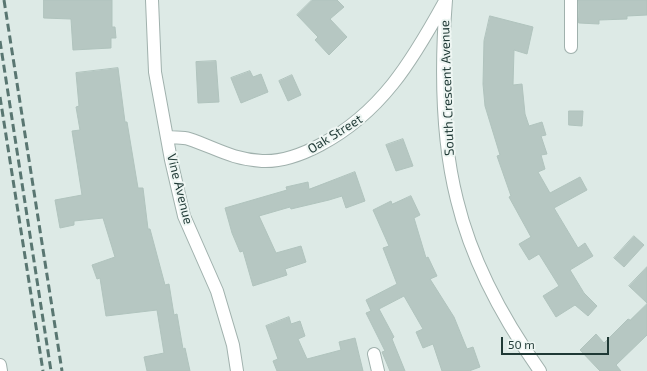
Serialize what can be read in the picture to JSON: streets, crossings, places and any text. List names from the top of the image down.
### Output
{
  "streets": {
    "street": ["South Crescent Avenue", "Oak Street", "Vine Avenue"]
  },
  "crossings": [
    ["South Crescent Avenue", "Oak Street"],
    ["Oak Street", "Vine Avenue"]
  ],
  "scale_bar": "50 m"
}
